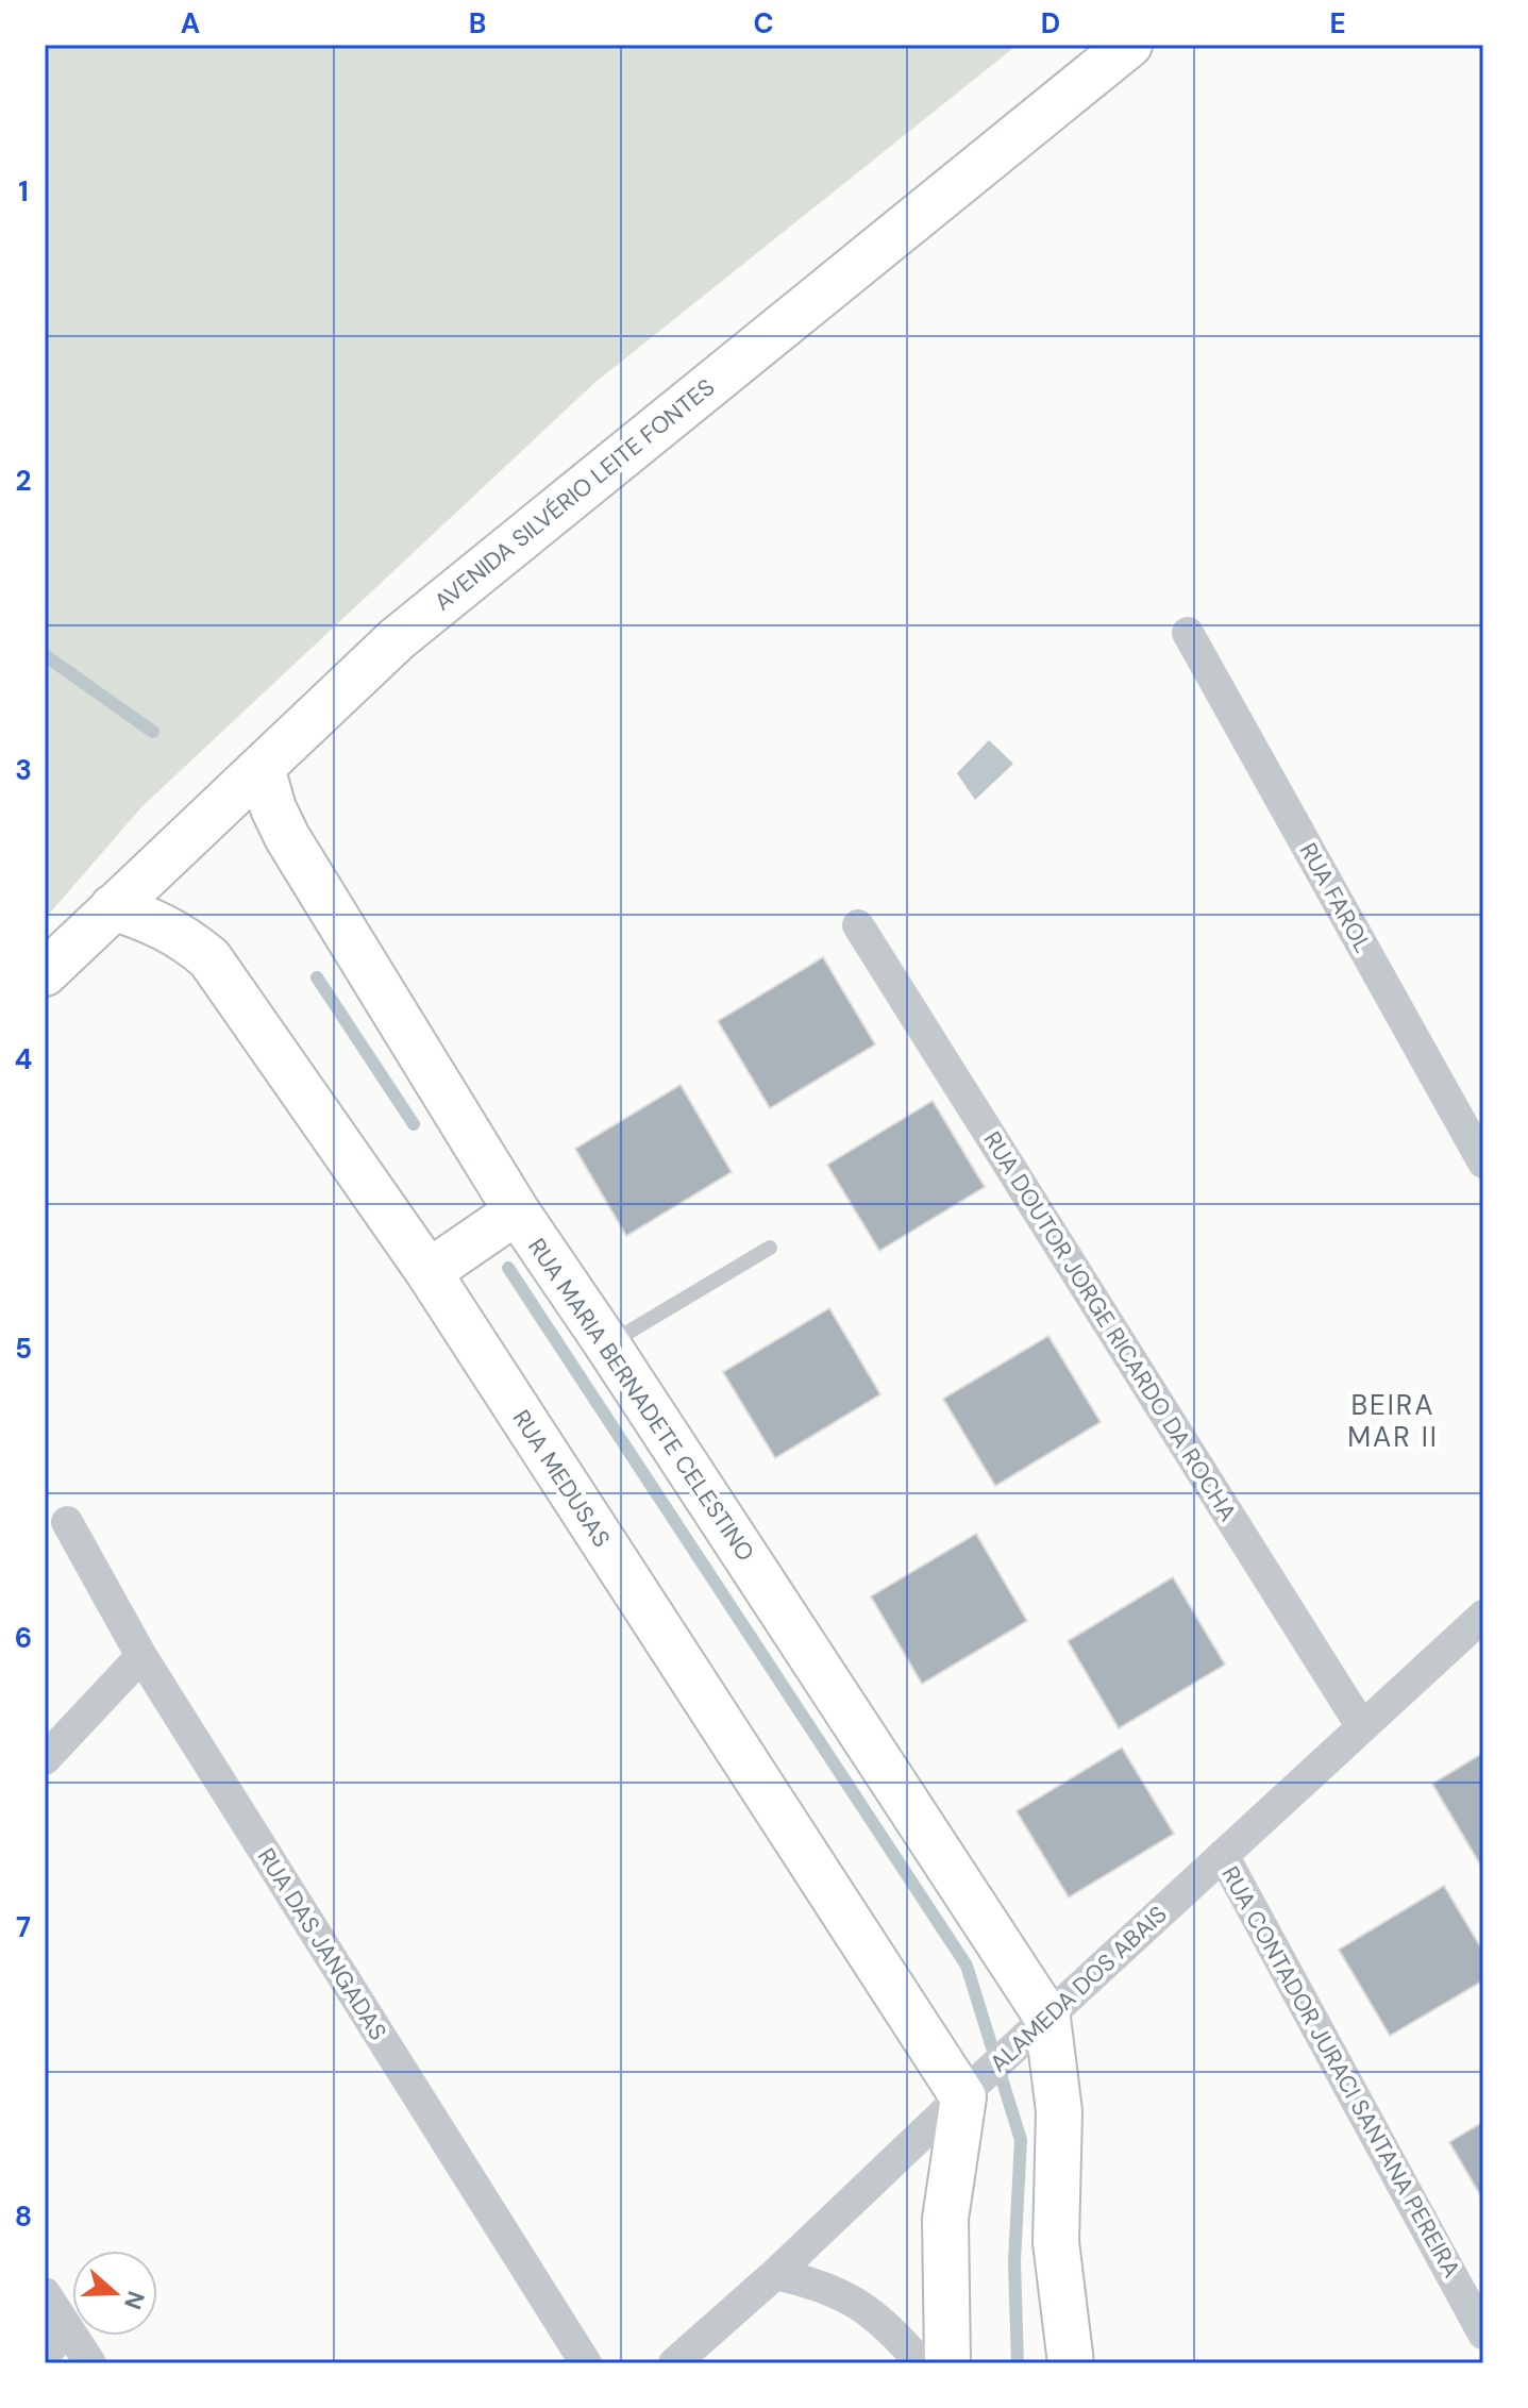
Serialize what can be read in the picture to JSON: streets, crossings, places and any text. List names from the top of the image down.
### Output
{
  "streets": {
    "street": [
      "AVENIDA SILVÉRIO LEITE FONTES",
      "RUA FAROL",
      "RUA DOUTOR JORGE RICARDO DA ROCHA",
      "RUA MARIA BERNADETE CELESTINO",
      "RUA MEDUSAS",
      "RUA DAS JANGADAS",
      "ALAMEDA DOS ABAIS",
      "RUA CONTADOR JURACI SANTANA PEREIRA"
    ]
  },
  "crossings": [
    ["AVENIDA SILVÉRIO LEITE FONTES", "RUA MARIA BERNADETE CELESTINO"],
    ["AVENIDA SILVÉRIO LEITE FONTES", "RUA MEDUSAS"],
    ["RUA DOUTOR JORGE RICARDO DA ROCHA", "ALAMEDA DOS ABAIS"],
    ["RUA MARIA BERNADETE CELESTINO", "ALAMEDA DOS ABAIS"],
    ["RUA MEDUSAS", "ALAMEDA DOS ABAIS"],
    ["ALAMEDA DOS ABAIS", "RUA CONTADOR JURACI SANTANA PEREIRA"]
  ],
  "districts": ["BEIRA MAR II"],
  "north": "right",
  "grid": {
    "columns": [
      "A",
      "B",
      "C",
      "D",
      "E"
    ],
    "rows": [
      "1",
      "2",
      "3",
      "4",
      "5",
      "6",
      "7",
      "8"
    ]
  }
}
